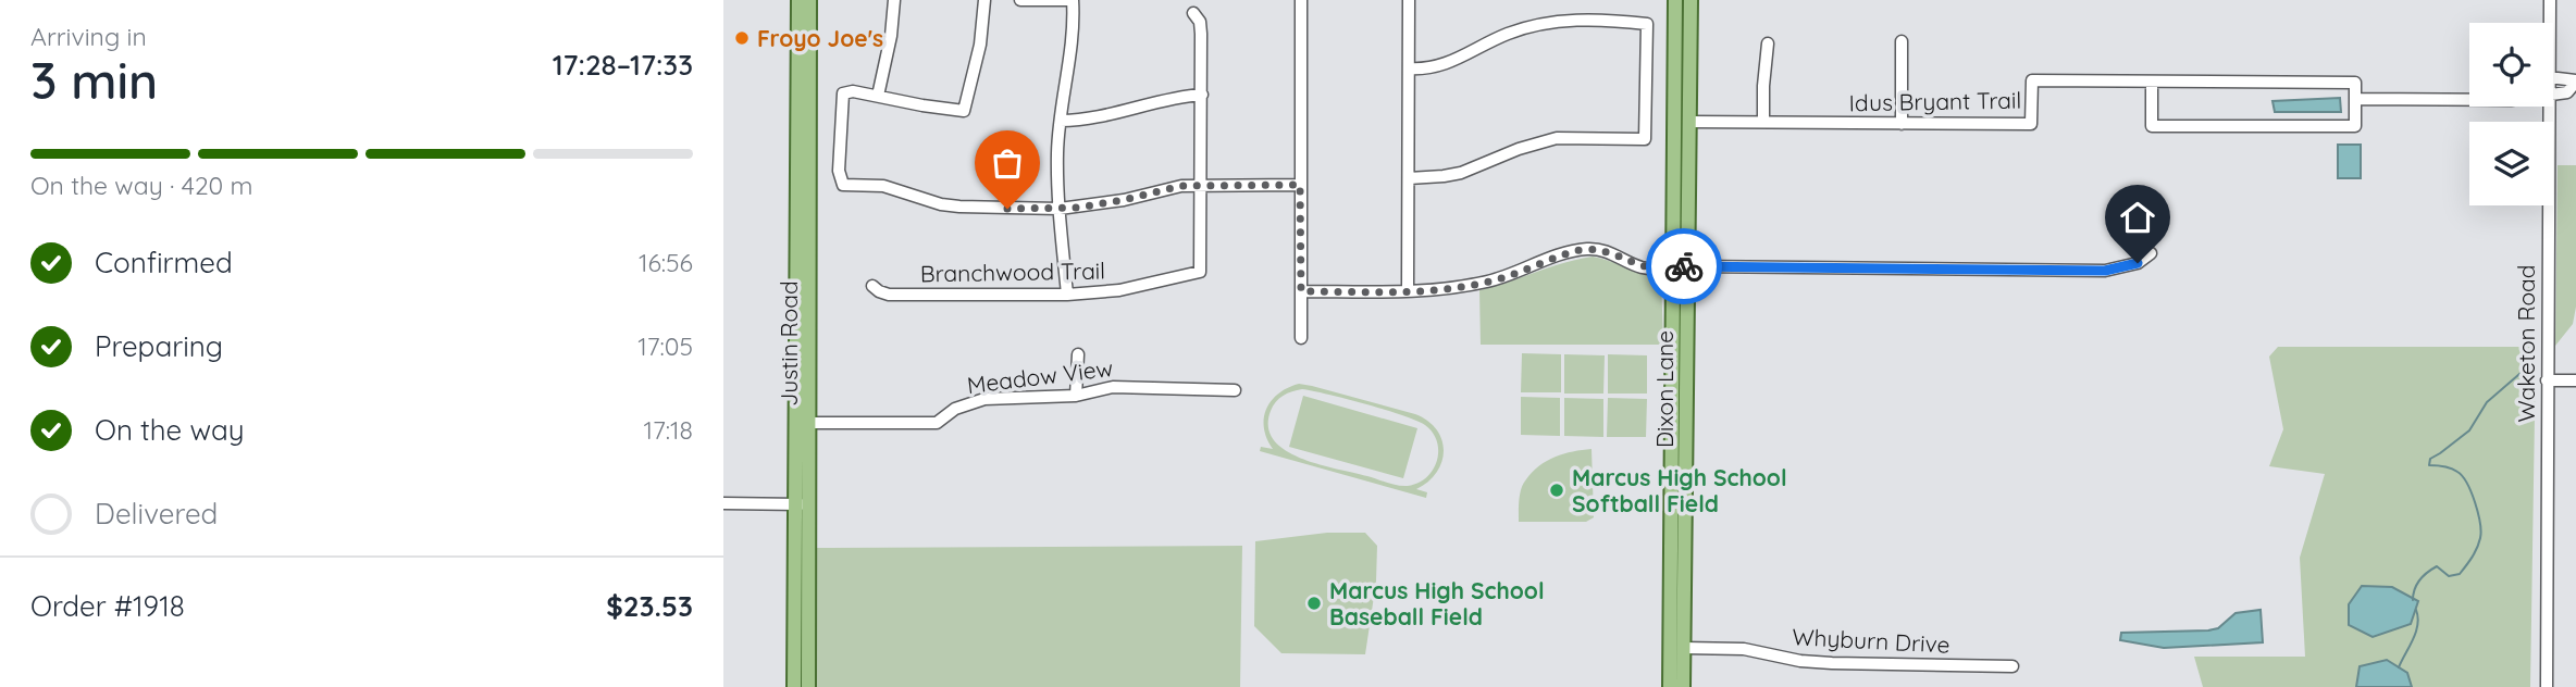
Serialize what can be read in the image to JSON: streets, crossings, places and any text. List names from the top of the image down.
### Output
{
  "streets": {
    "main road": ["Justin Road", "Dixon Lane"],
    "street": [
      "Idus Bryant Trail",
      "Branchwood Trail",
      "Waketon Road",
      "Meadow View",
      "Whyburn Drive"
    ]
  },
  "crossings": [
    ["Idus Bryant Trail", "Dixon Lane"],
    ["Justin Road", "Meadow View"],
    ["Dixon Lane", "Whyburn Drive"]
  ],
  "places": ["Froyo Joe's", "Marcus High School Softball Field", "Marcus High School Baseball Field"],
  "page": {
    "heading": ["3 min", "Arriving in", "17:28–17:33"],
    "panel": ["Order #1918", "$23.53"],
    "bar": "On the way · 420 m",
    "list": [
      ["Confirmed", "16:56"],
      ["Preparing", "17:05"],
      ["On the way", "17:18"],
      "Delivered"
    ]
  }
}
